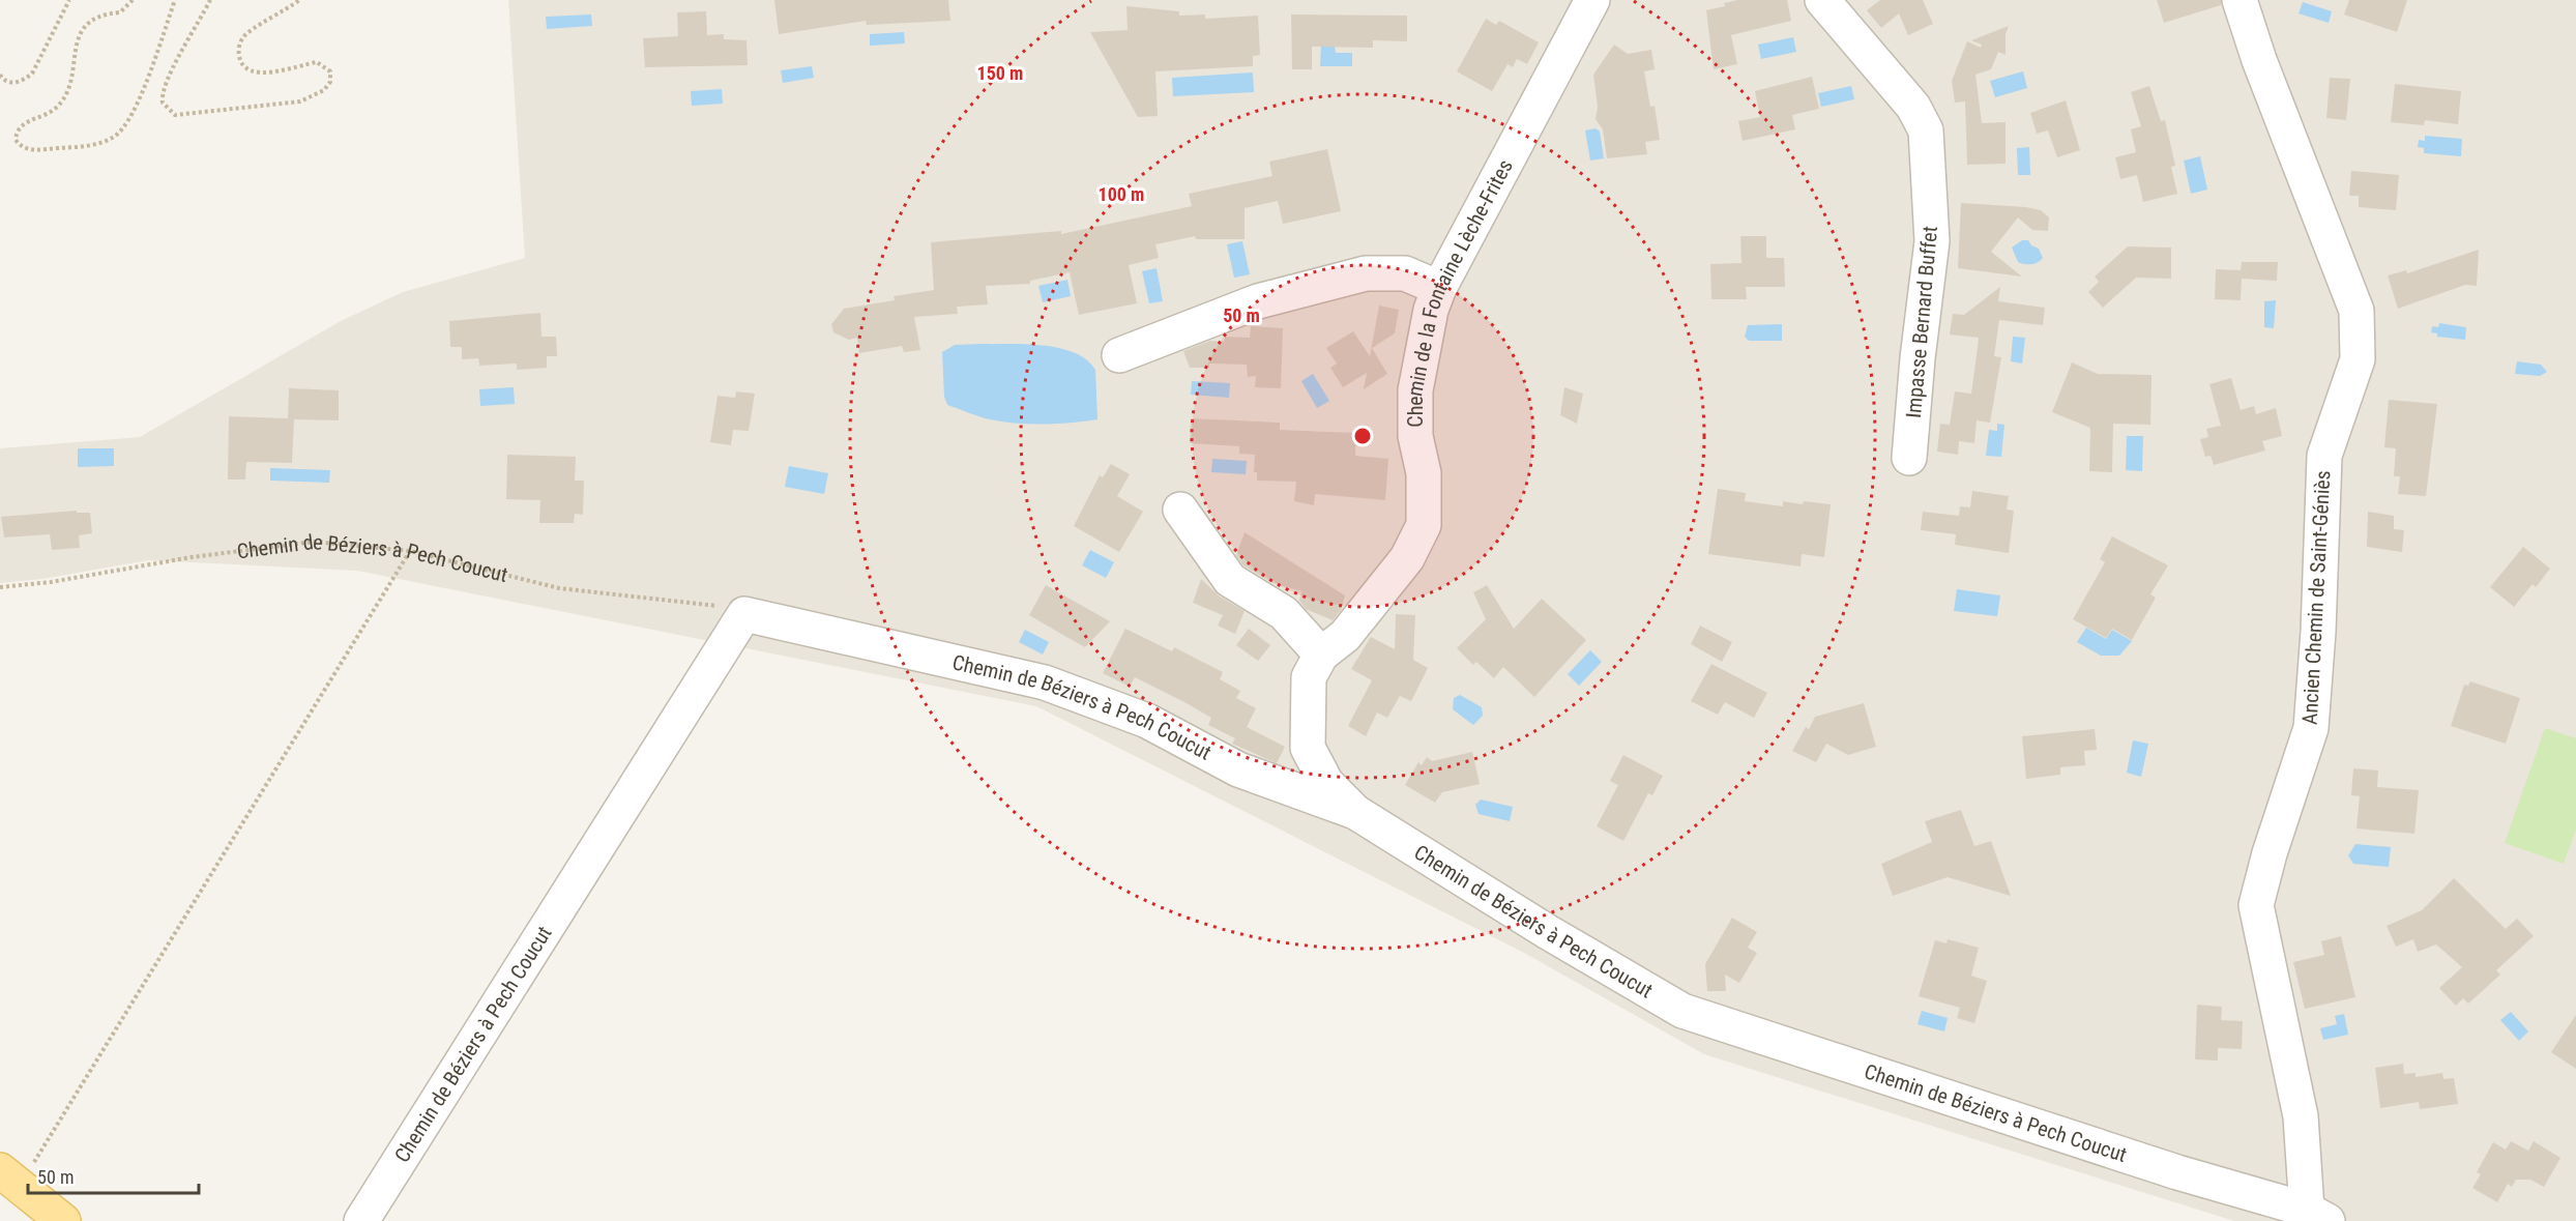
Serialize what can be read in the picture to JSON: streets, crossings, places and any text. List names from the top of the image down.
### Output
{
  "streets": {
    "street": [
      "Chemin de la Fontaine Lèche-Frites",
      "Impasse Bernard Buffet",
      "Chemin de Béziers à Pech Coucut",
      "Ancien Chemin de Saint-Géniès"
    ]
  },
  "crossings": [
    ["Chemin de la Fontaine Lèche-Frites", "Chemin de Béziers à Pech Coucut"],
    ["Chemin de Béziers à Pech Coucut", "Ancien Chemin de Saint-Géniès"]
  ],
  "scale_bar": "50 m",
  "rings": ["150 m", "100 m", "50 m"]
}
